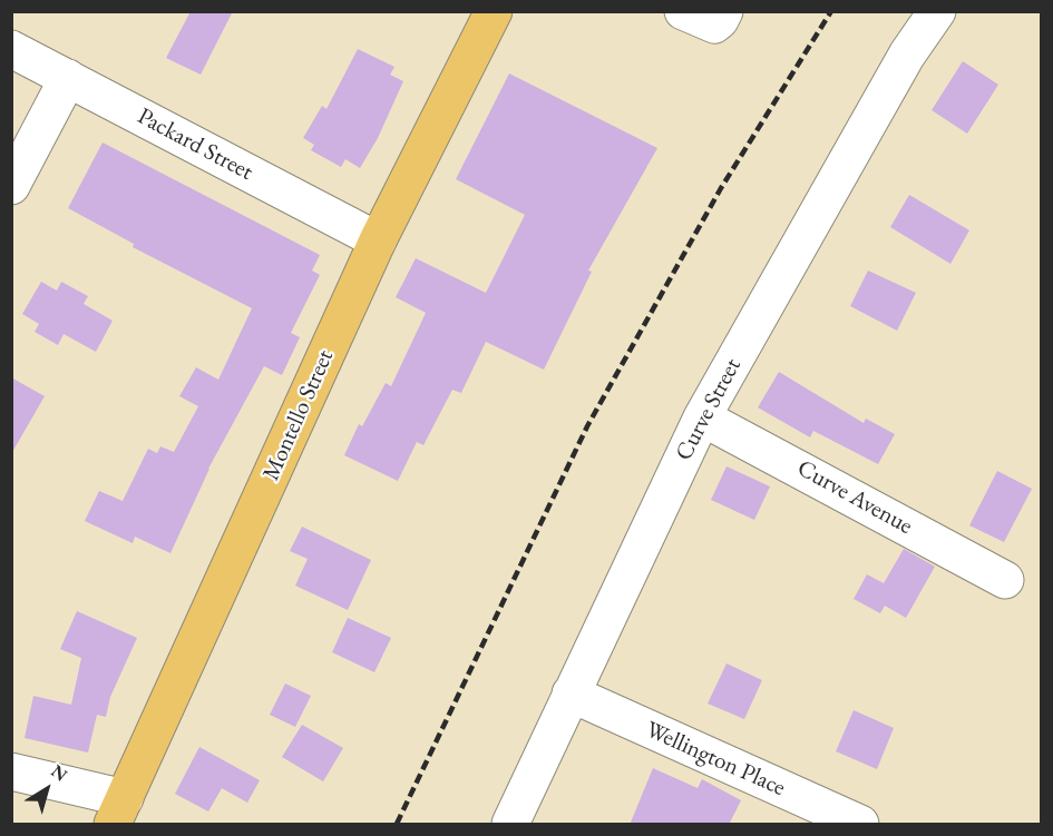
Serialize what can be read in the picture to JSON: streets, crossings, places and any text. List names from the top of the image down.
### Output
{
  "streets": {
    "main road": ["Montello Street"],
    "street": [
      "Packard Street",
      "Curve Street",
      "Curve Avenue",
      "Wellington Place"
    ]
  },
  "crossings": [
    ["Packard Street", "Montello Street"],
    ["Curve Street", "Curve Avenue"],
    ["Curve Street", "Wellington Place"]
  ],
  "north": "top right"
}
